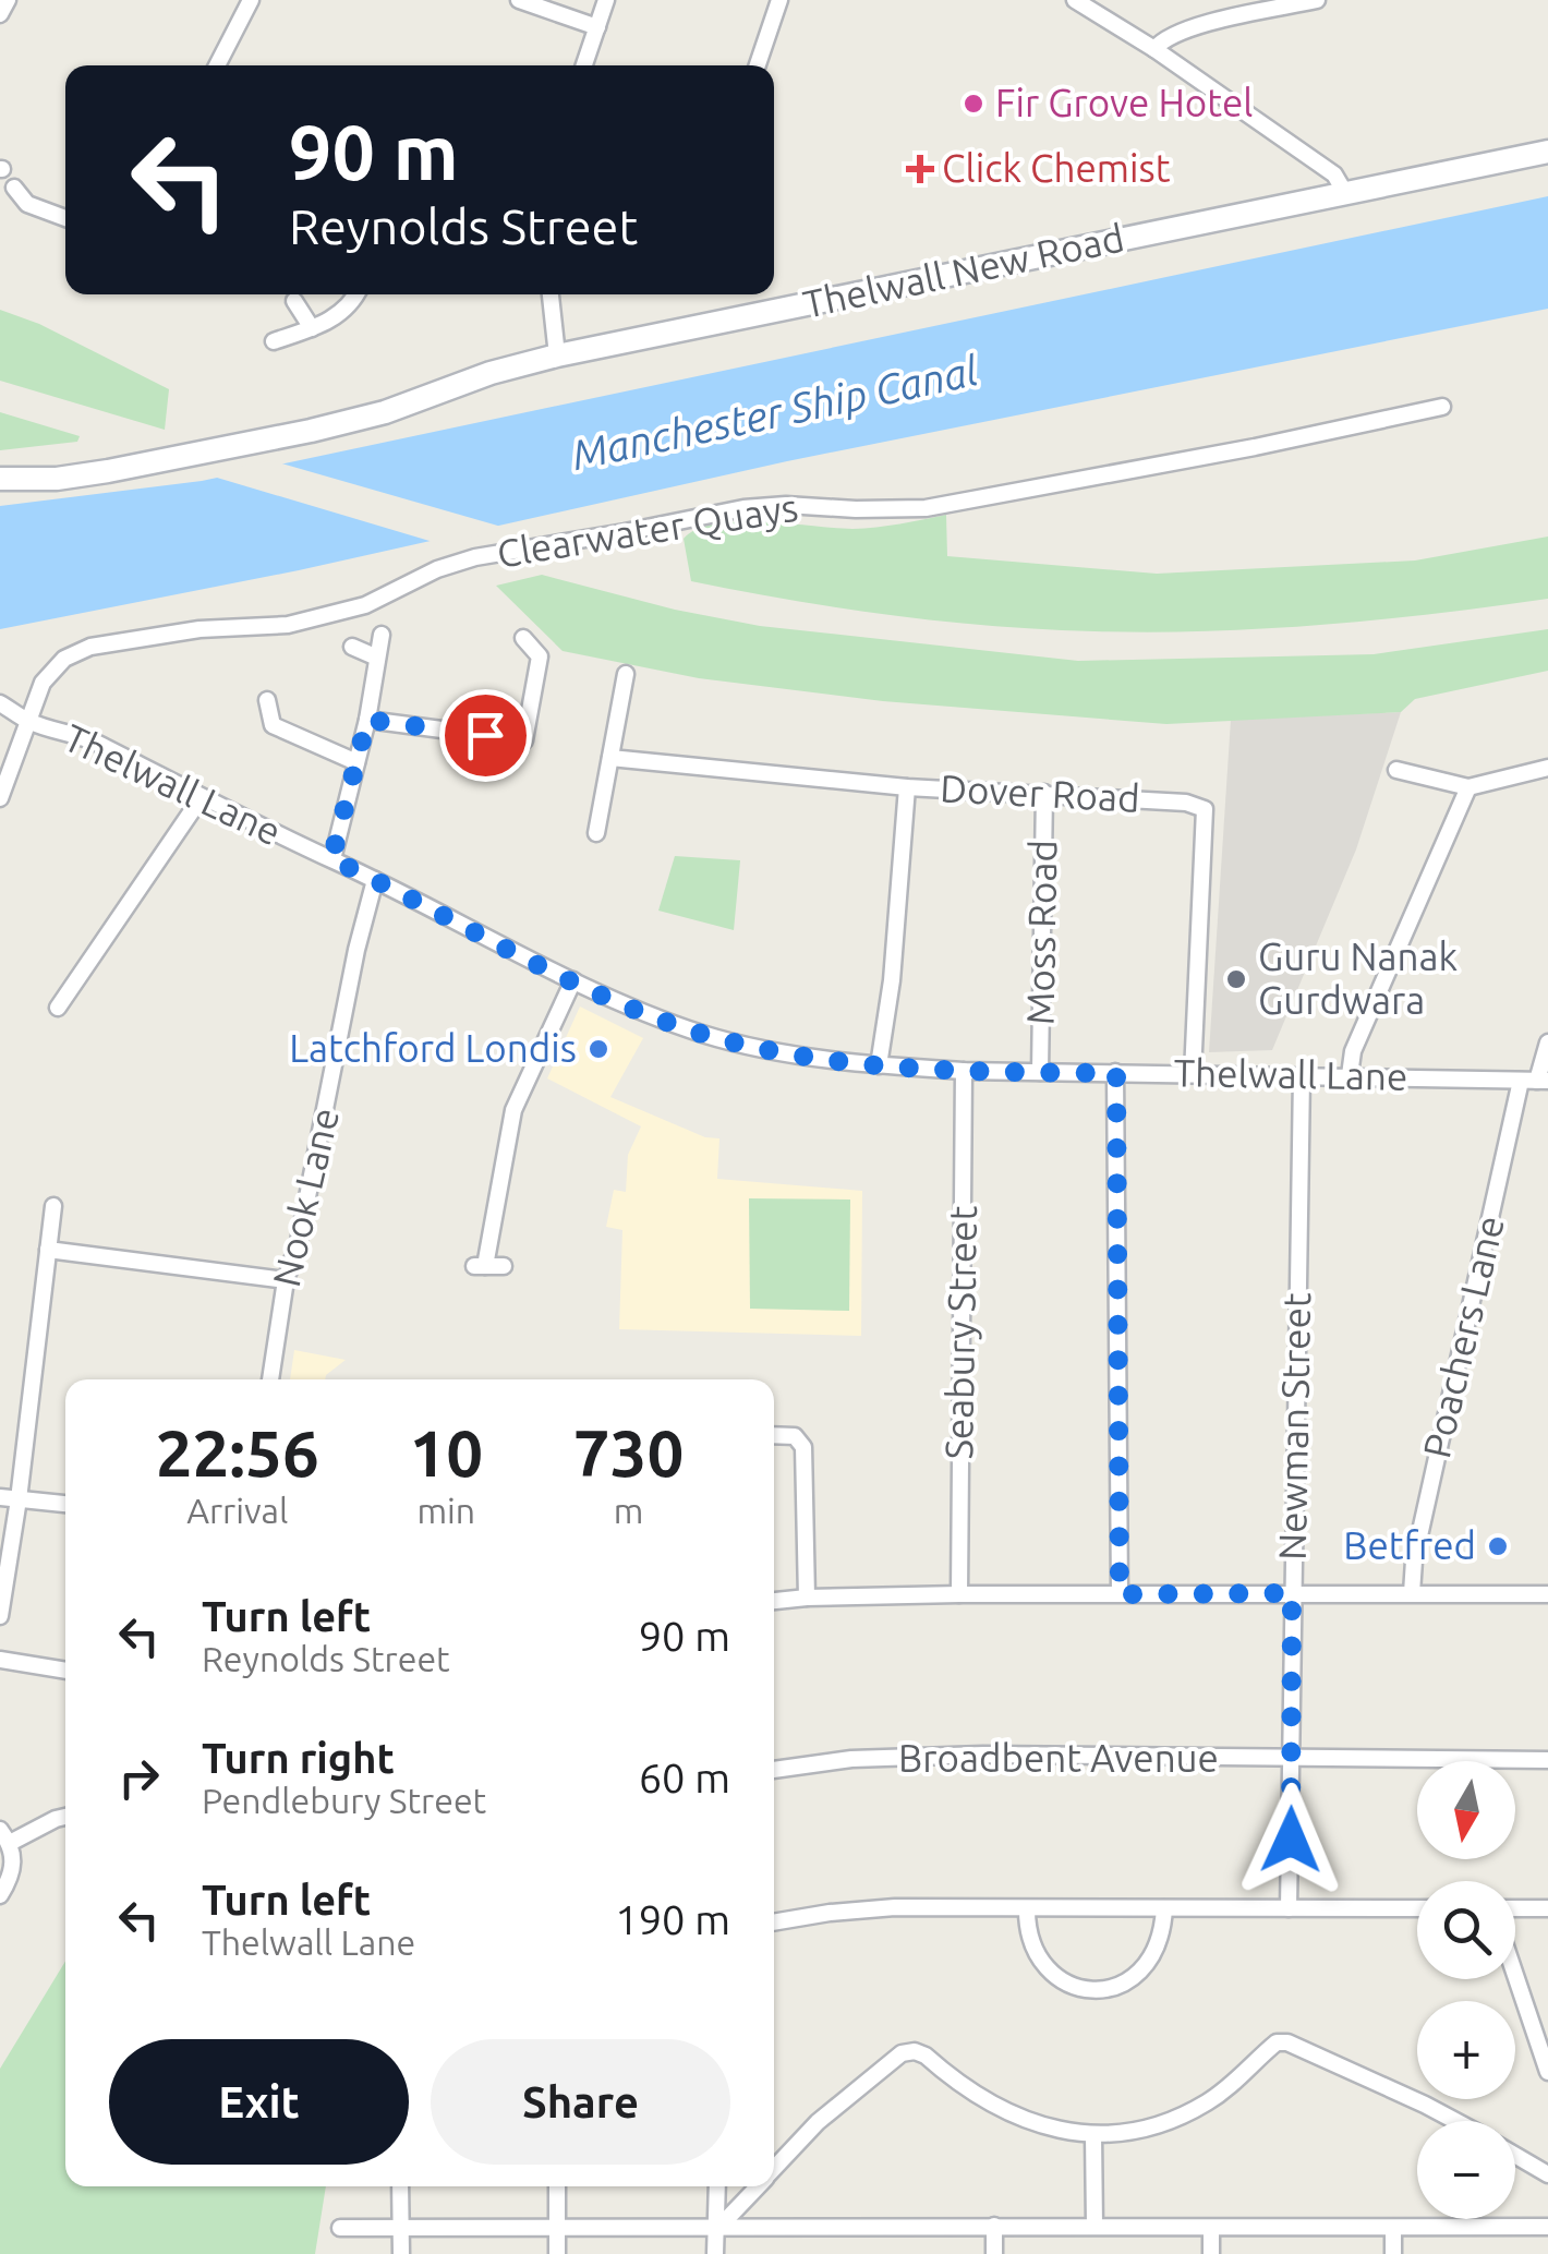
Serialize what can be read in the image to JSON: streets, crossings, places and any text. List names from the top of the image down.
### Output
{
  "streets": {
    "main road": ["Thelwall New Road"],
    "street": [
      "Clearwater Quays",
      "Thelwall Lane",
      "Dover Road",
      "Moss Road",
      "Nook Lane",
      "Seabury Street",
      "Poachers Lane",
      "Newman Street",
      "Broadbent Avenue"
    ]
  },
  "crossings": [
    ["Clearwater Quays", "Thelwall Lane"],
    ["Thelwall Lane", "Dover Road"],
    ["Thelwall Lane", "Moss Road"],
    ["Thelwall Lane", "Nook Lane"],
    ["Thelwall Lane", "Seabury Street"],
    ["Thelwall Lane", "Poachers Lane"],
    ["Thelwall Lane", "Newman Street"],
    ["Dover Road", "Moss Road"],
    ["Newman Street", "Broadbent Avenue"]
  ],
  "water": ["Manchester Ship Canal"],
  "places": {
    "other": [
      "Fir Grove Hotel",
      "Guru Nanak Gurdwara",
      "Latchford Londis",
      "Betfred"
    ],
    "health": ["Click Chemist"]
  },
  "north": "bottom",
  "page": {
    "turn": ["90 m", "Reynolds Street"],
    "eta": [
      "22:56",
      "Arrival",
      "10",
      "min",
      "730",
      "m"
    ],
    "list": [
      {
        "name": "Turn left",
        "note": "Reynolds Street",
        "value": "90 m"
      },
      {
        "name": "Turn right",
        "note": "Pendlebury Street",
        "value": "60 m"
      },
      {
        "name": "Turn left",
        "note": "Thelwall Lane",
        "value": "190 m"
      }
    ],
    "map_buttons": ["+", "−"],
    "buttons": ["Exit", "Share"]
  }
}
